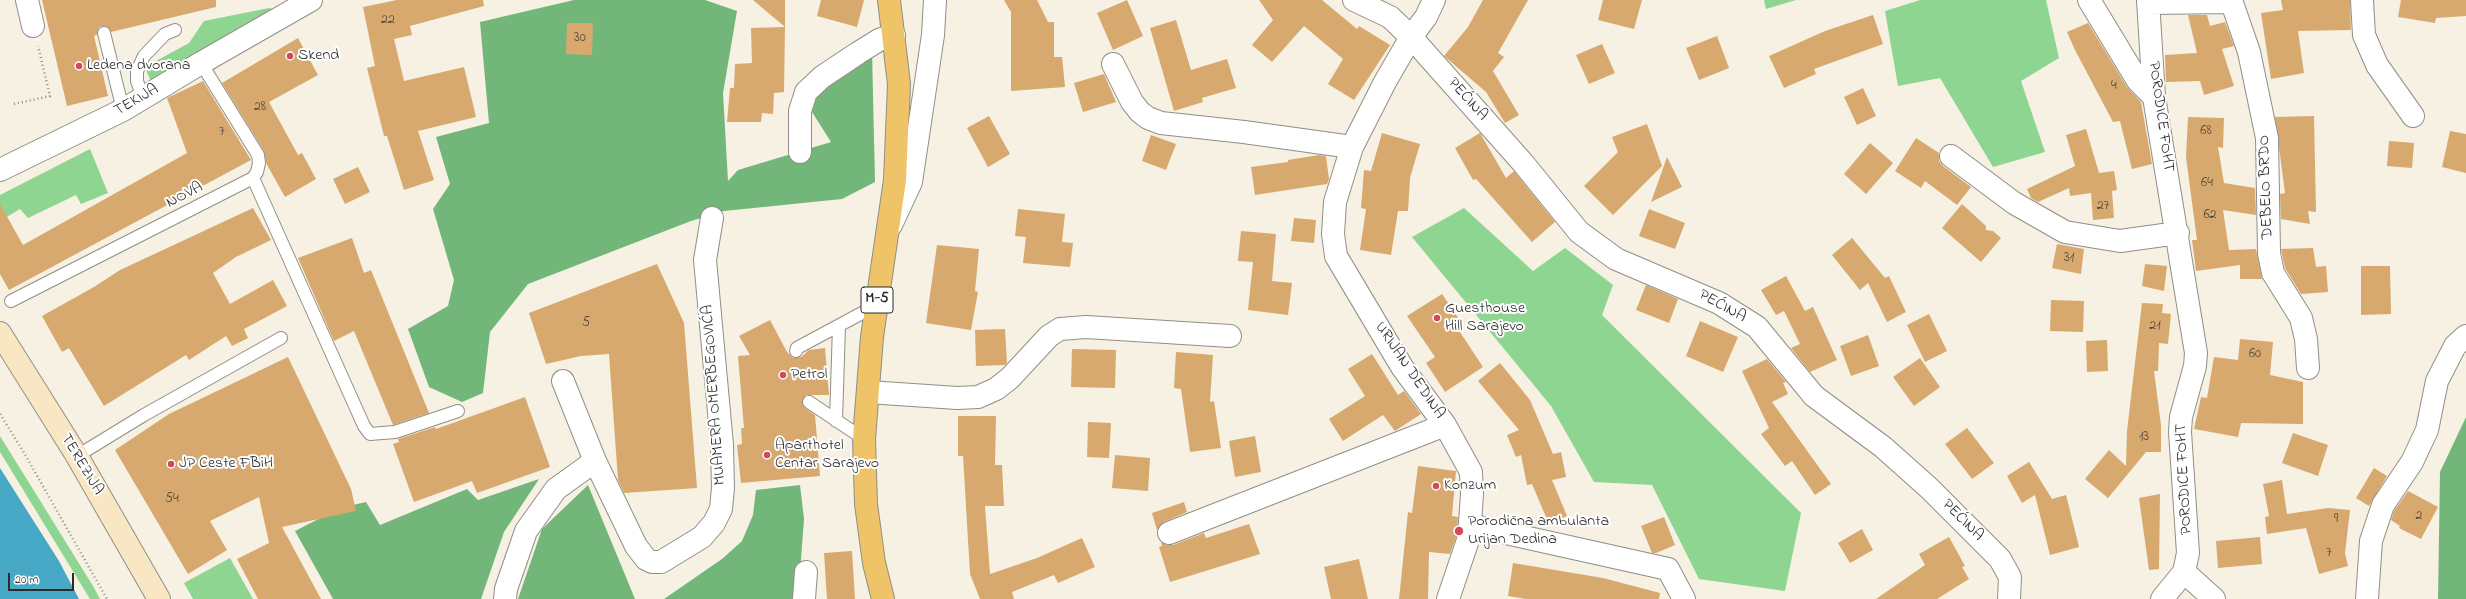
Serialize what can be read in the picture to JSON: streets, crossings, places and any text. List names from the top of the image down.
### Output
{
  "streets": {
    "main road": ["M-5", "TEREZIJA"],
    "street": [
      "PEĆINA",
      "TEKIJA",
      "PORODICE FOHT",
      "DEBELO BRDO",
      "URIJAN DEDINA",
      "MUAMERA OMERBEGOVIĆA"
    ],
    "lane": ["NOVA"]
  },
  "crossings": [
    ["PEĆINA", "URIJAN DEDINA"],
    ["PORODICE FOHT", "DEBELO BRDO"]
  ],
  "places": [
    "Skend",
    "Ledena dvorana",
    "Guesthouse Hill Sarajevo",
    "Petrol",
    "Aparthotel Centar Sarajevo",
    "JP Ceste FBiH",
    "Konzum",
    "Porodična ambulanta Urijan Dedina"
  ],
  "house_numbers": [
    "22",
    "30",
    "4",
    "28",
    "68",
    "7",
    "64",
    "27",
    "62",
    "31",
    "5",
    "21",
    "60",
    "13",
    "54",
    "2",
    "9",
    "7"
  ],
  "scale_bar": "20 m"
}
